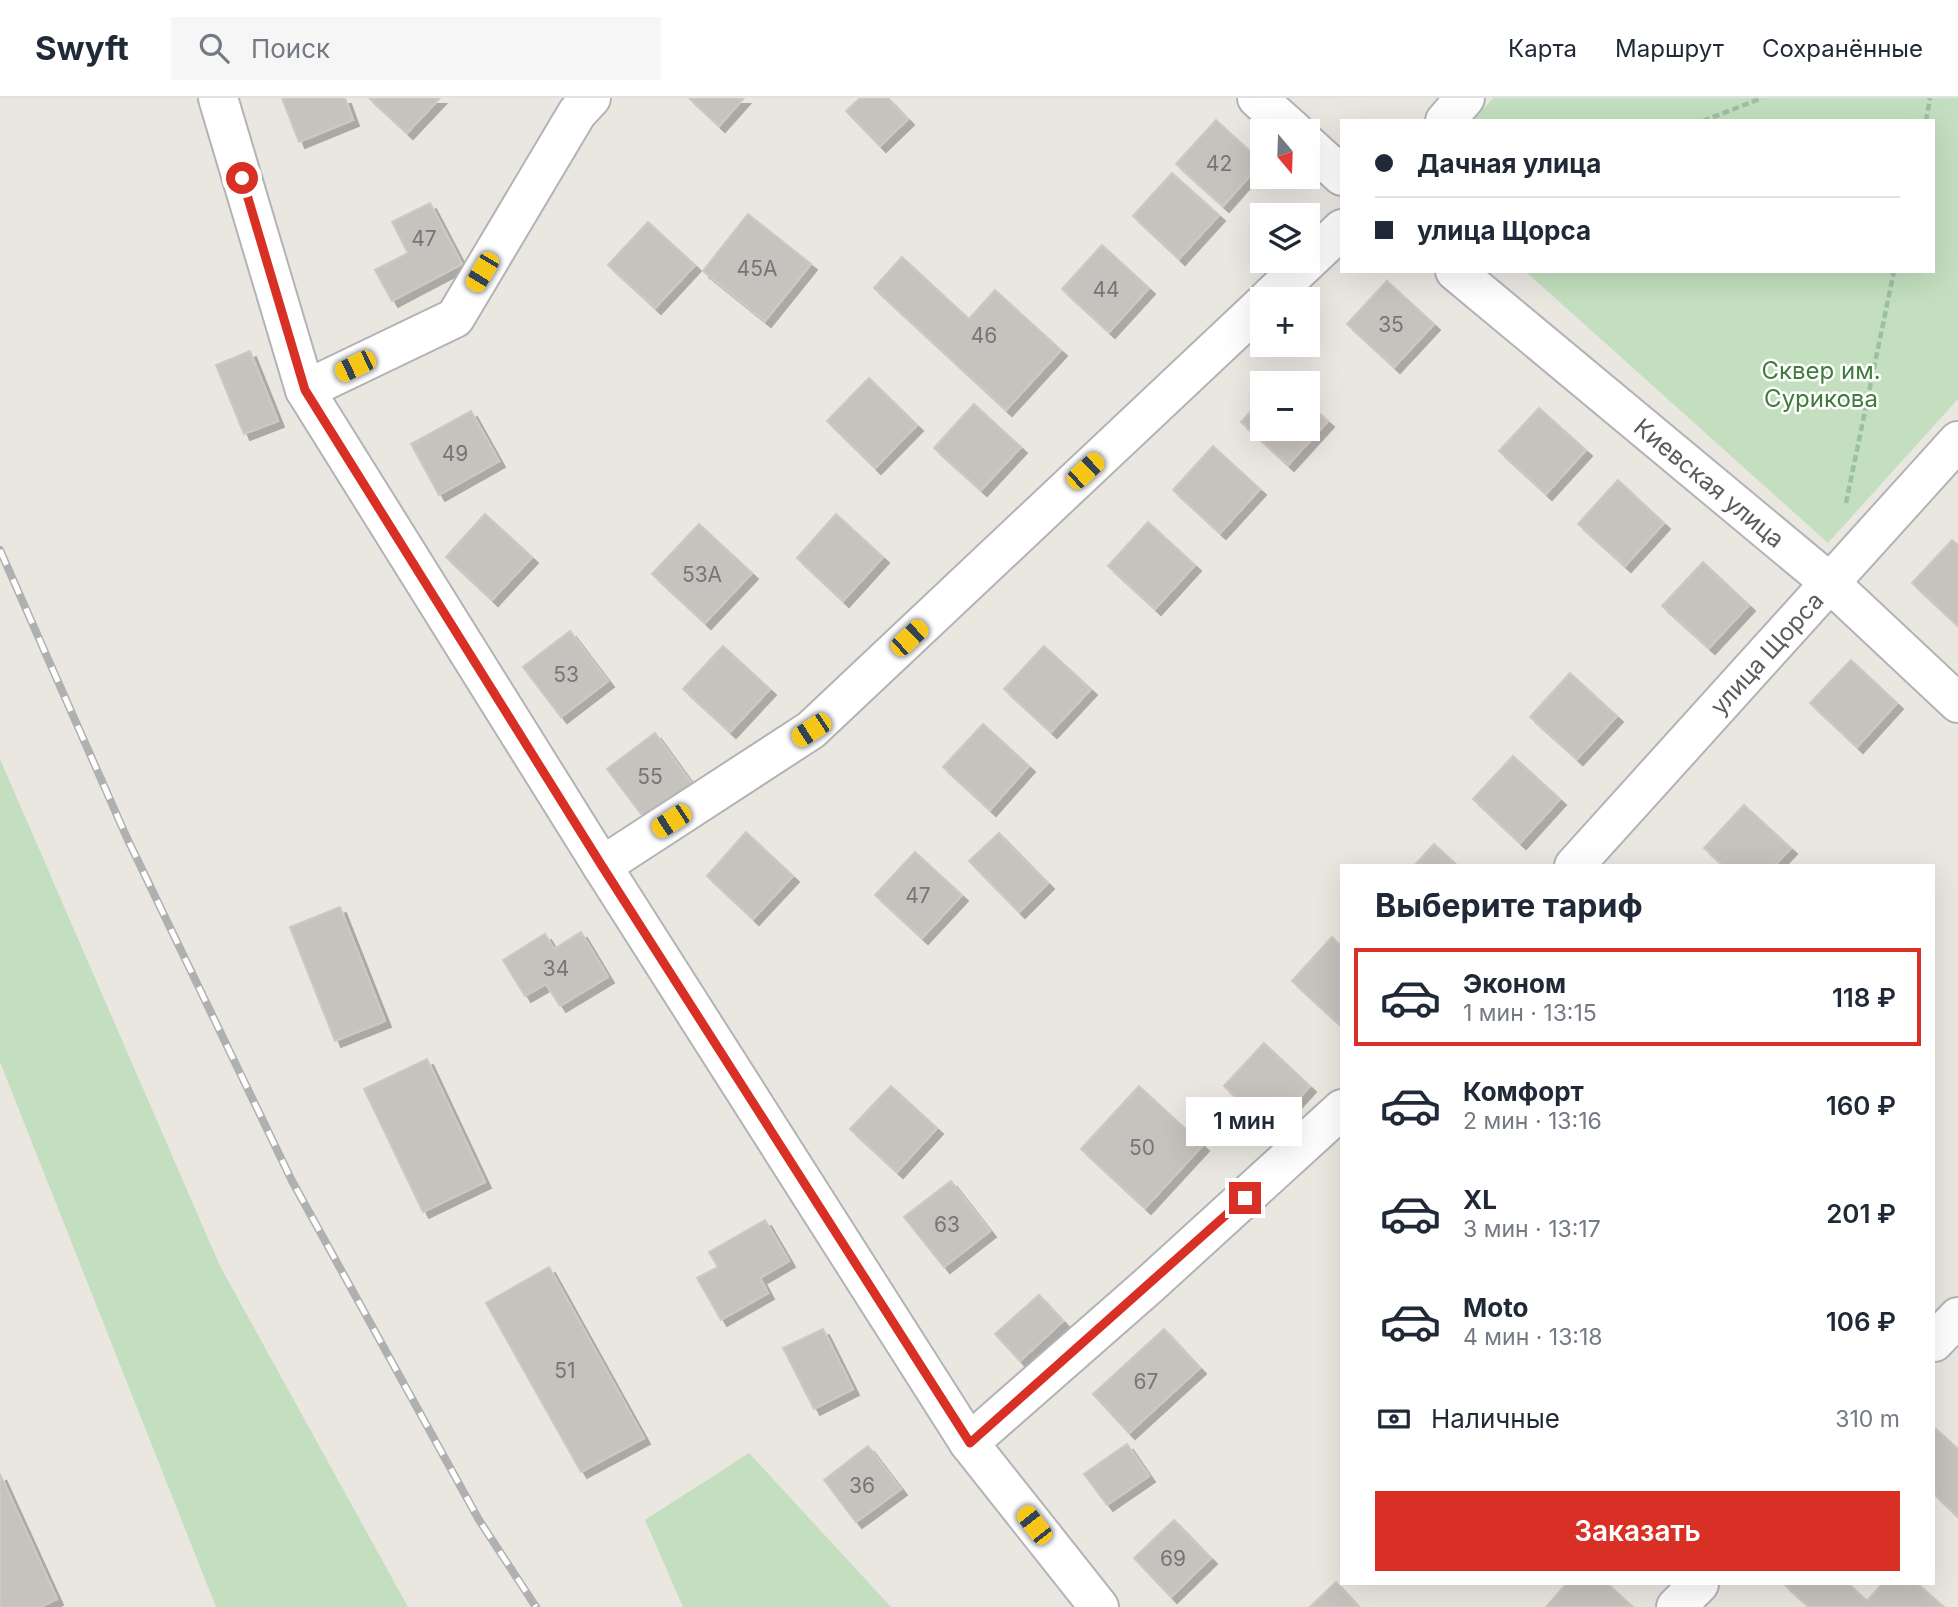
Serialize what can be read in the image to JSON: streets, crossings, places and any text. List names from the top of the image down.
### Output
{
  "streets": {
    "street": ["Киевская улица", "улица Щорса"]
  },
  "crossings": [
    ["Киевская улица", "улица Щорса"]
  ],
  "parks": ["Сквер им. Сурикова"],
  "house_numbers": [
    "42",
    "47",
    "45А",
    "44",
    "35",
    "46",
    "49",
    "53А",
    "53",
    "55",
    "47",
    "34",
    "50",
    "63",
    "51",
    "67",
    "36",
    "69"
  ],
  "north": "bottom",
  "page": {
    "header": "Swyft",
    "search": "Поиск",
    "nav": ["Карта", "Маршрут", "Сохранённые"],
    "map_buttons": ["+", "−"],
    "banner": ["Дачная улица", "улица Щорса"],
    "heading": "Выберите тариф",
    "list": [
      {
        "name": "Эконом",
        "note": "1 мин · 13:15",
        "value": "118 ₽"
      },
      {
        "name": "Комфорт",
        "note": "2 мин · 13:16",
        "value": "160 ₽"
      },
      {
        "name": "XL",
        "note": "3 мин · 13:17",
        "value": "201 ₽"
      },
      {
        "name": "Moto",
        "note": "4 мин · 13:18",
        "value": "106 ₽"
      }
    ],
    "bubble": "1 мин",
    "pay": ["Наличные", "310 m"],
    "buttons": "Заказать"
  }
}
